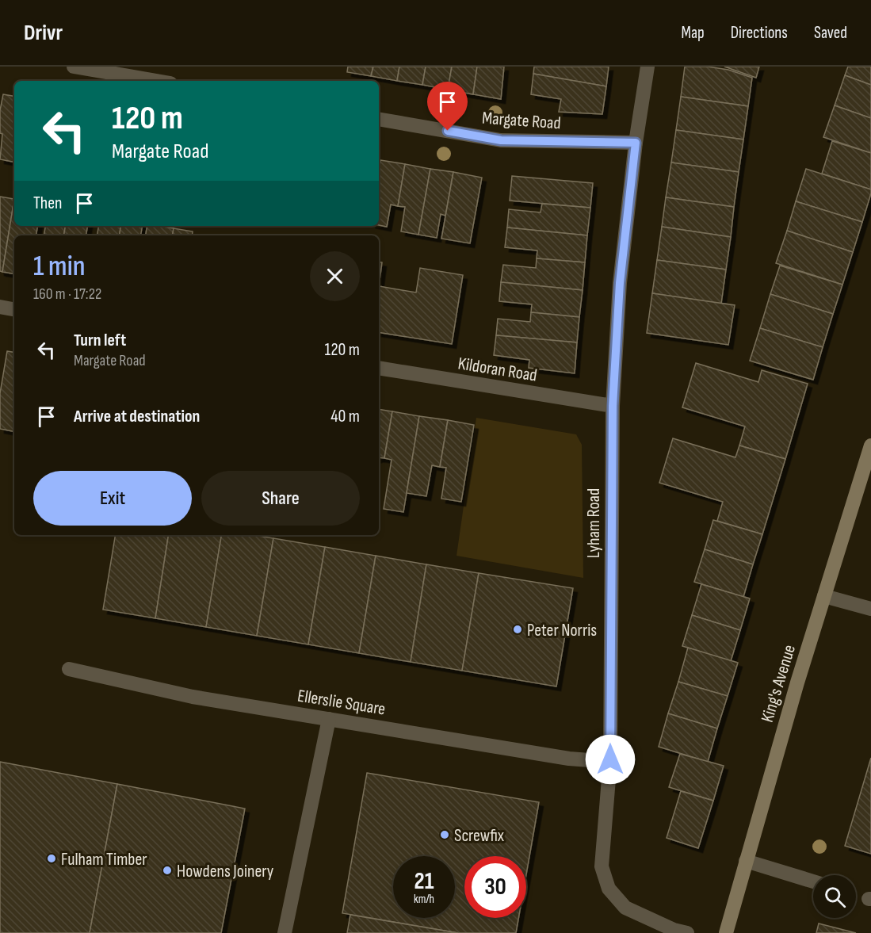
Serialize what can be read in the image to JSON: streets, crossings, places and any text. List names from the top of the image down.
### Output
{
  "streets": {
    "main road": ["King's Avenue"],
    "street": [
      "Margate Road",
      "Kildoran Road",
      "Lyham Road",
      "Ellerslie Square"
    ]
  },
  "crossings": [
    ["Margate Road", "Lyham Road"],
    ["Kildoran Road", "Lyham Road"],
    ["Lyham Road", "Ellerslie Square"]
  ],
  "places": [
    "Peter Norris",
    "Screwfix",
    "Fulham Timber",
    "Howdens Joinery"
  ],
  "page": {
    "header": "Drivr",
    "nav": ["Map", "Directions", "Saved"],
    "turn": ["120 m", "Margate Road"],
    "then": "Then",
    "heading": ["1 min", "160 m · 17:22"],
    "list": [
      {
        "name": "Turn left",
        "note": "Margate Road",
        "value": "120 m"
      },
      {
        "name": "Arrive at destination",
        "value": "40 m"
      }
    ],
    "buttons": ["Exit", "Share"],
    "speed": "21 km/h",
    "limit": "30"
  }
}
